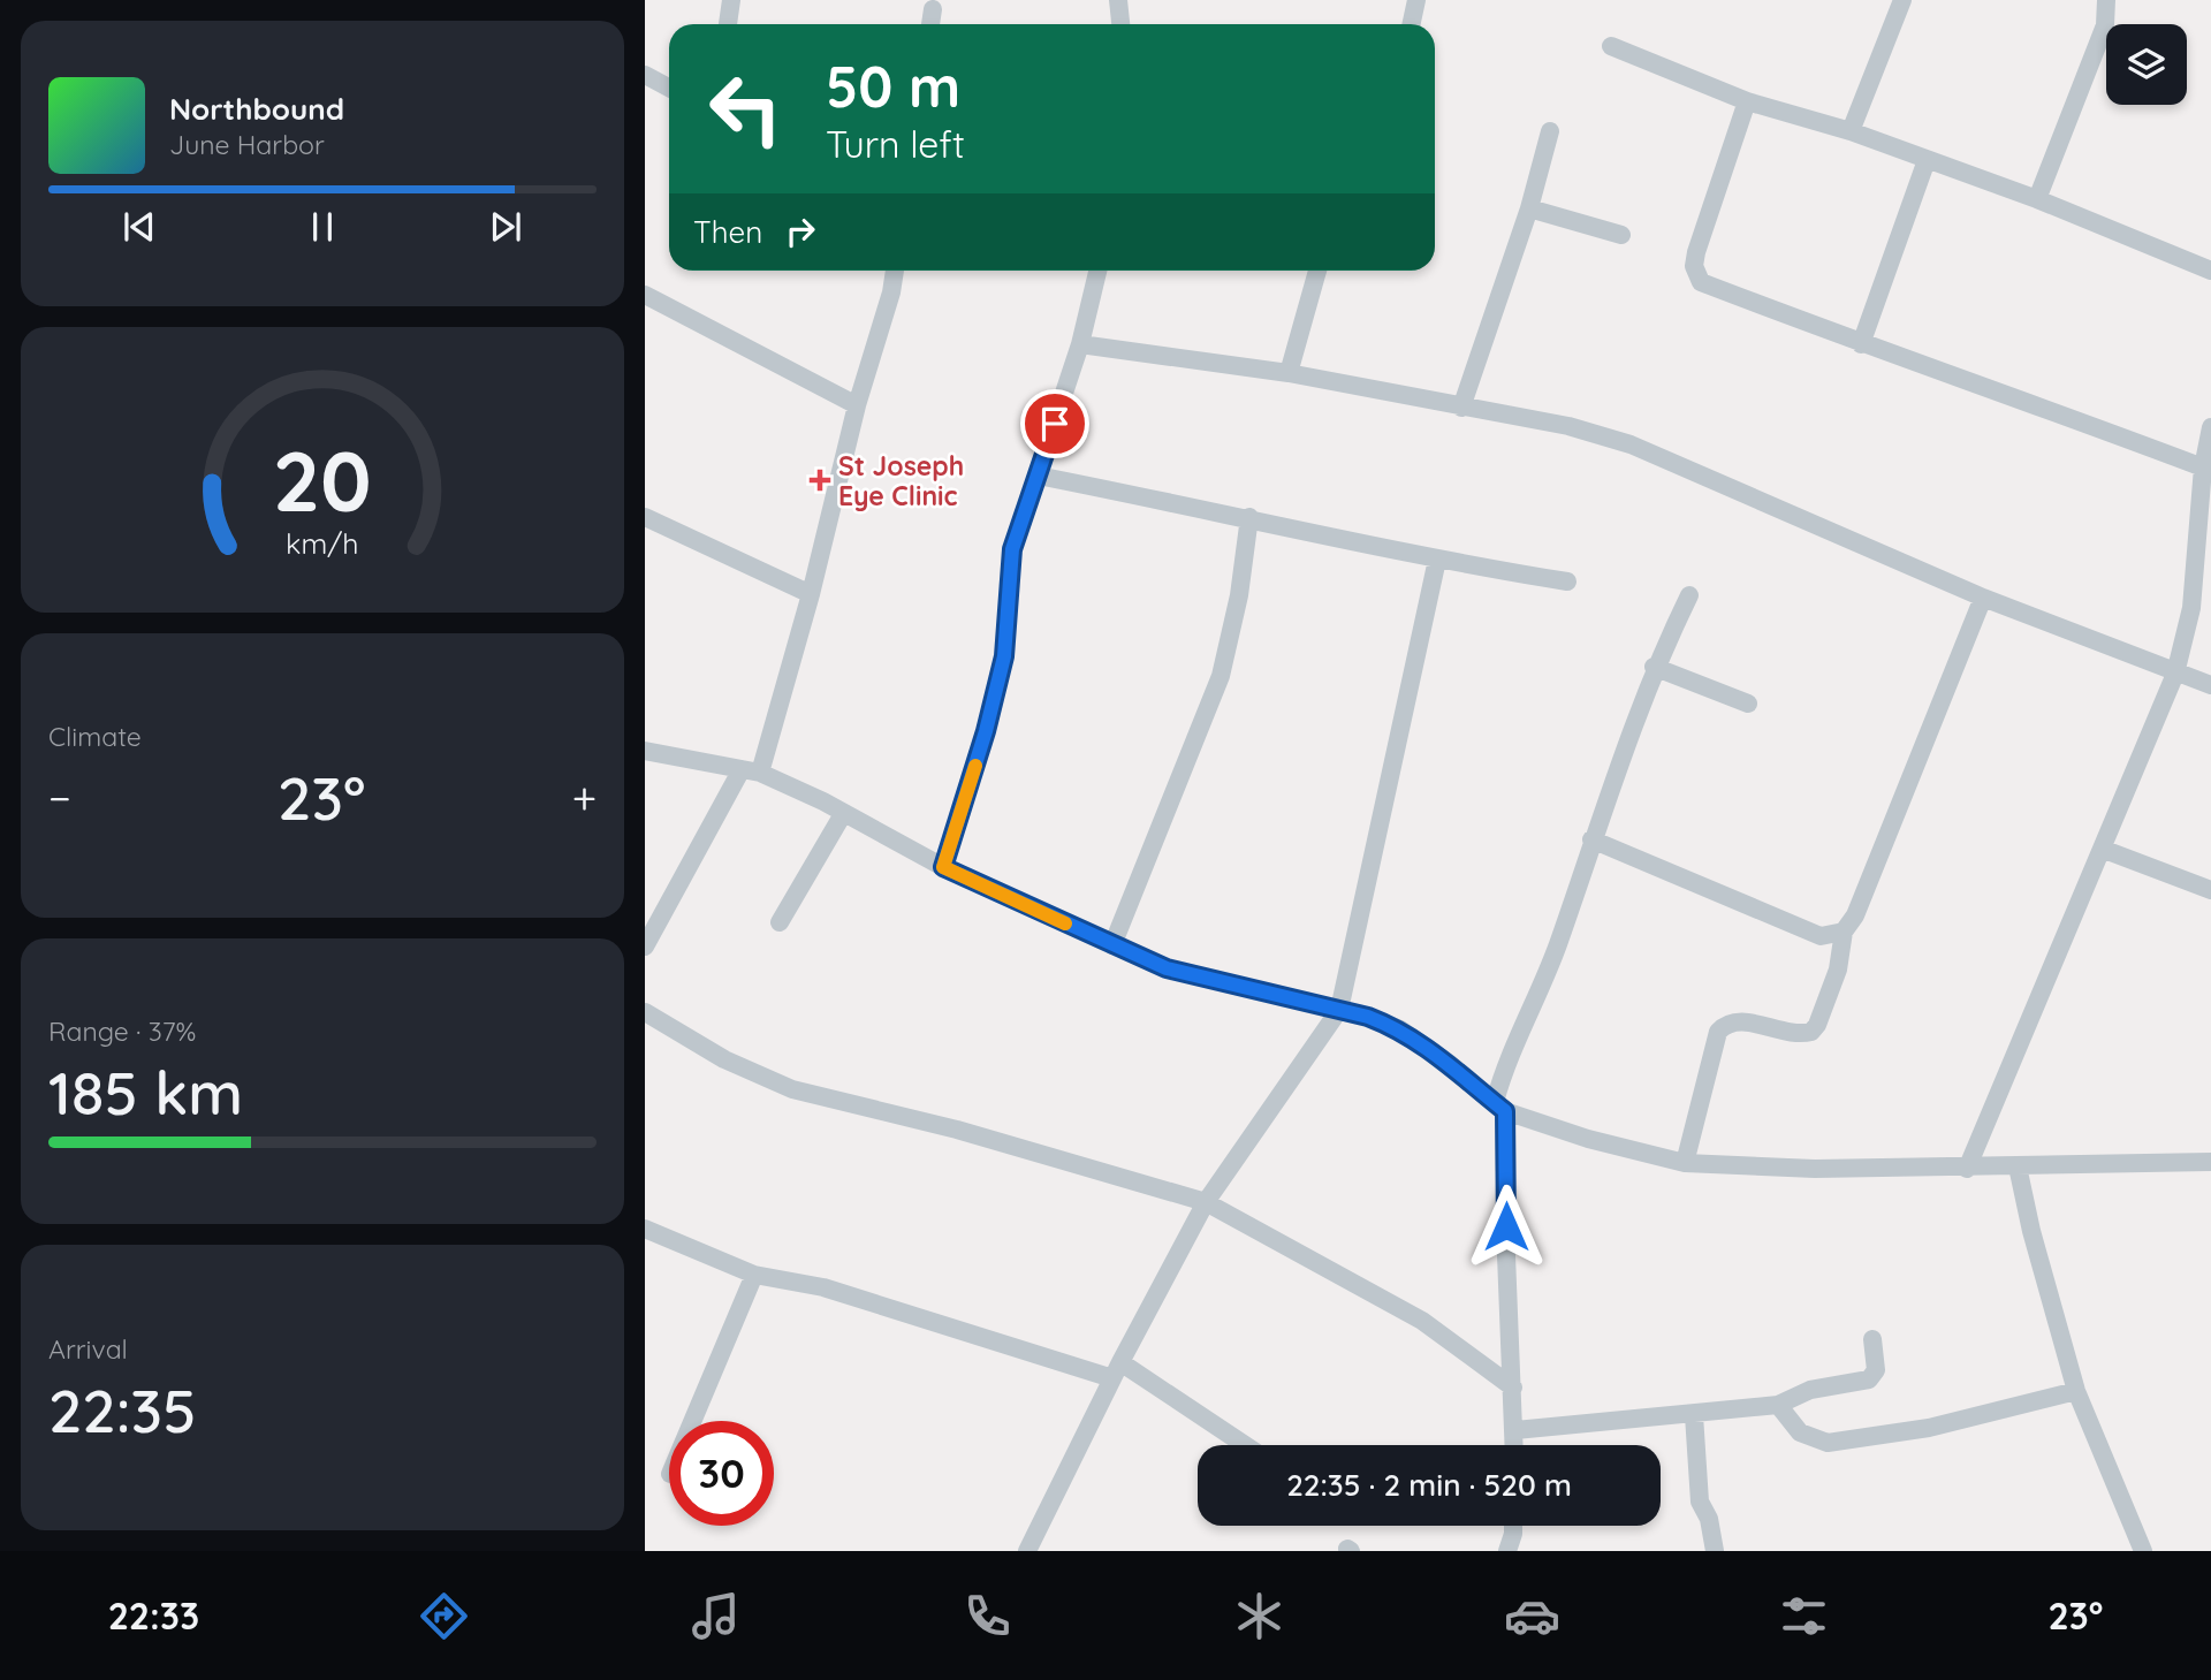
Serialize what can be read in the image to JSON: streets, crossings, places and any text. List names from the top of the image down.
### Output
{
  "places": {
    "health": ["St Joseph Eye Clinic"]
  },
  "page": {
    "turn": ["50 m", "Turn left"],
    "song": ["Northbound", "June Harbor"],
    "then": "Then",
    "tile": [
      "Climate",
      ["Range · 37%", "185 km"],
      ["Arrival", "22:35"]
    ],
    "heat": ["−", "23°", "+"],
    "limit": "30",
    "trip": "22:35 · 2 min · 520 m",
    "tabs": ["22:33", "23°"],
    "gauge": ["20", "km/h"]
  }
}
